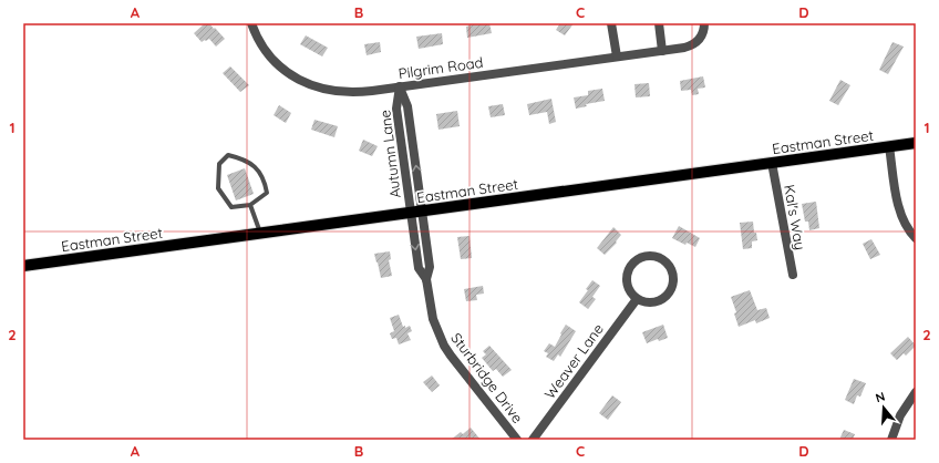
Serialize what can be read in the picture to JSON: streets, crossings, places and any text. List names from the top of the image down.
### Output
{
  "streets": {
    "main road": ["Eastman Street"],
    "street": [
      "Pilgrim Road",
      "Autumn Lane",
      "Kal's Way",
      "Weaver Lane",
      "Sturbridge Drive"
    ]
  },
  "crossings": [
    ["Pilgrim Road", "Autumn Lane"],
    ["Eastman Street", "Autumn Lane"],
    ["Eastman Street", "Kal's Way"],
    ["Eastman Street", "Sturbridge Drive"],
    ["Autumn Lane", "Sturbridge Drive"]
  ],
  "north": "top",
  "grid": {
    "columns": [
      "A",
      "B",
      "C",
      "D"
    ],
    "rows": ["1", "2"]
  }
}
